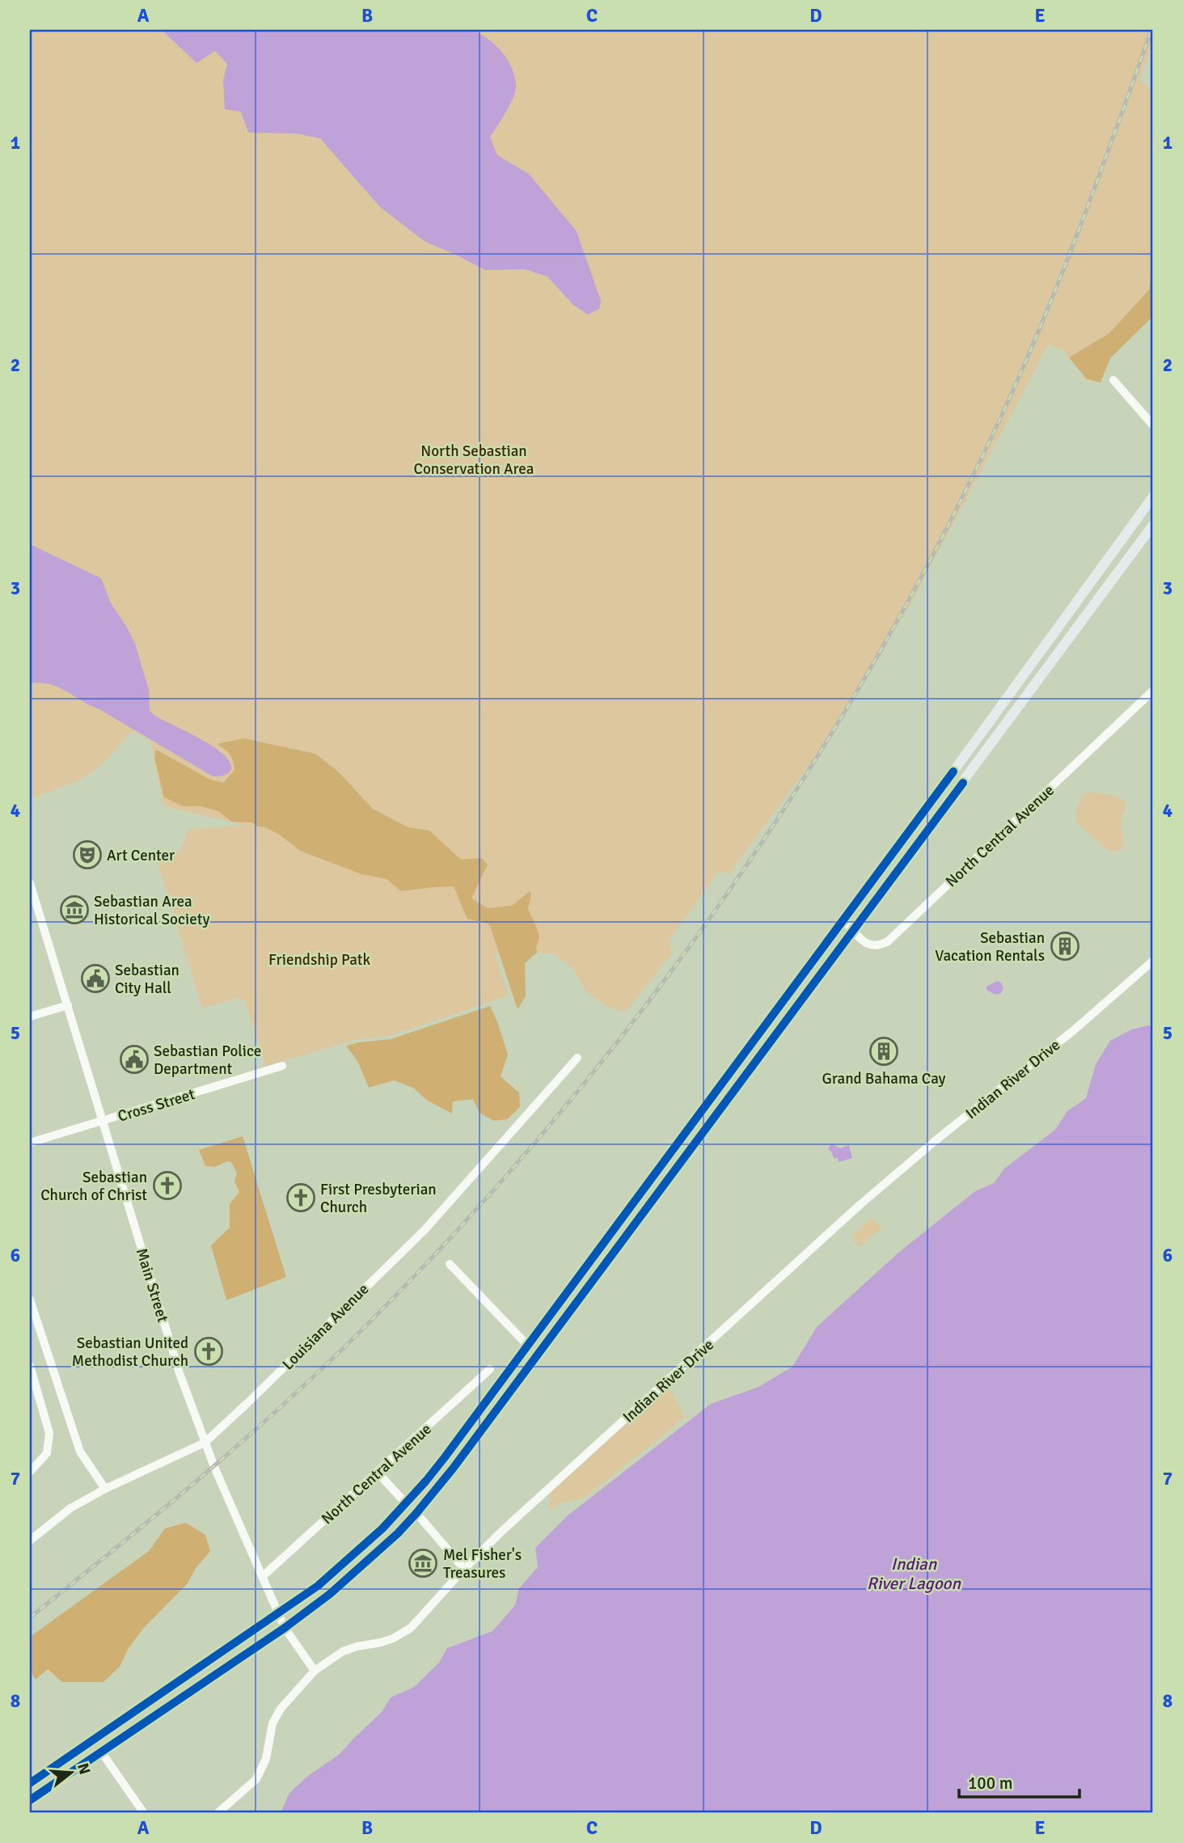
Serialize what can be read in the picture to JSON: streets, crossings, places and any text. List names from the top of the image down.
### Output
{
  "streets": {
    "street": [
      "North Central Avenue",
      "Indian River Drive",
      "Cross Street",
      "Main Street",
      "Louisiana Avenue"
    ]
  },
  "crossings": [
    ["North Central Avenue", "Main Street"],
    ["Indian River Drive", "Main Street"],
    ["Cross Street", "Main Street"],
    ["Main Street", "Louisiana Avenue"]
  ],
  "water": ["Indian River Lagoon"],
  "parks": ["North Sebastian Conservation Area", "Friendship Patk"],
  "places": {
    "theatre": ["Art Center"],
    "museum": ["Sebastian Area Historical Society", "Mel Fisher's Treasures"],
    "building": ["Sebastian Vacation Rentals", "Grand Bahama Cay"],
    "public building": ["Sebastian City Hall", "Sebastian Police Department"],
    "church": ["Sebastian Church of Christ", "First Presbyterian Church", "Sebastian United Methodist Church"]
  },
  "scale_bar": "100 m",
  "north": "right",
  "grid": {
    "columns": [
      "A",
      "B",
      "C",
      "D",
      "E"
    ],
    "rows": [
      "1",
      "2",
      "3",
      "4",
      "5",
      "6",
      "7",
      "8"
    ]
  }
}
